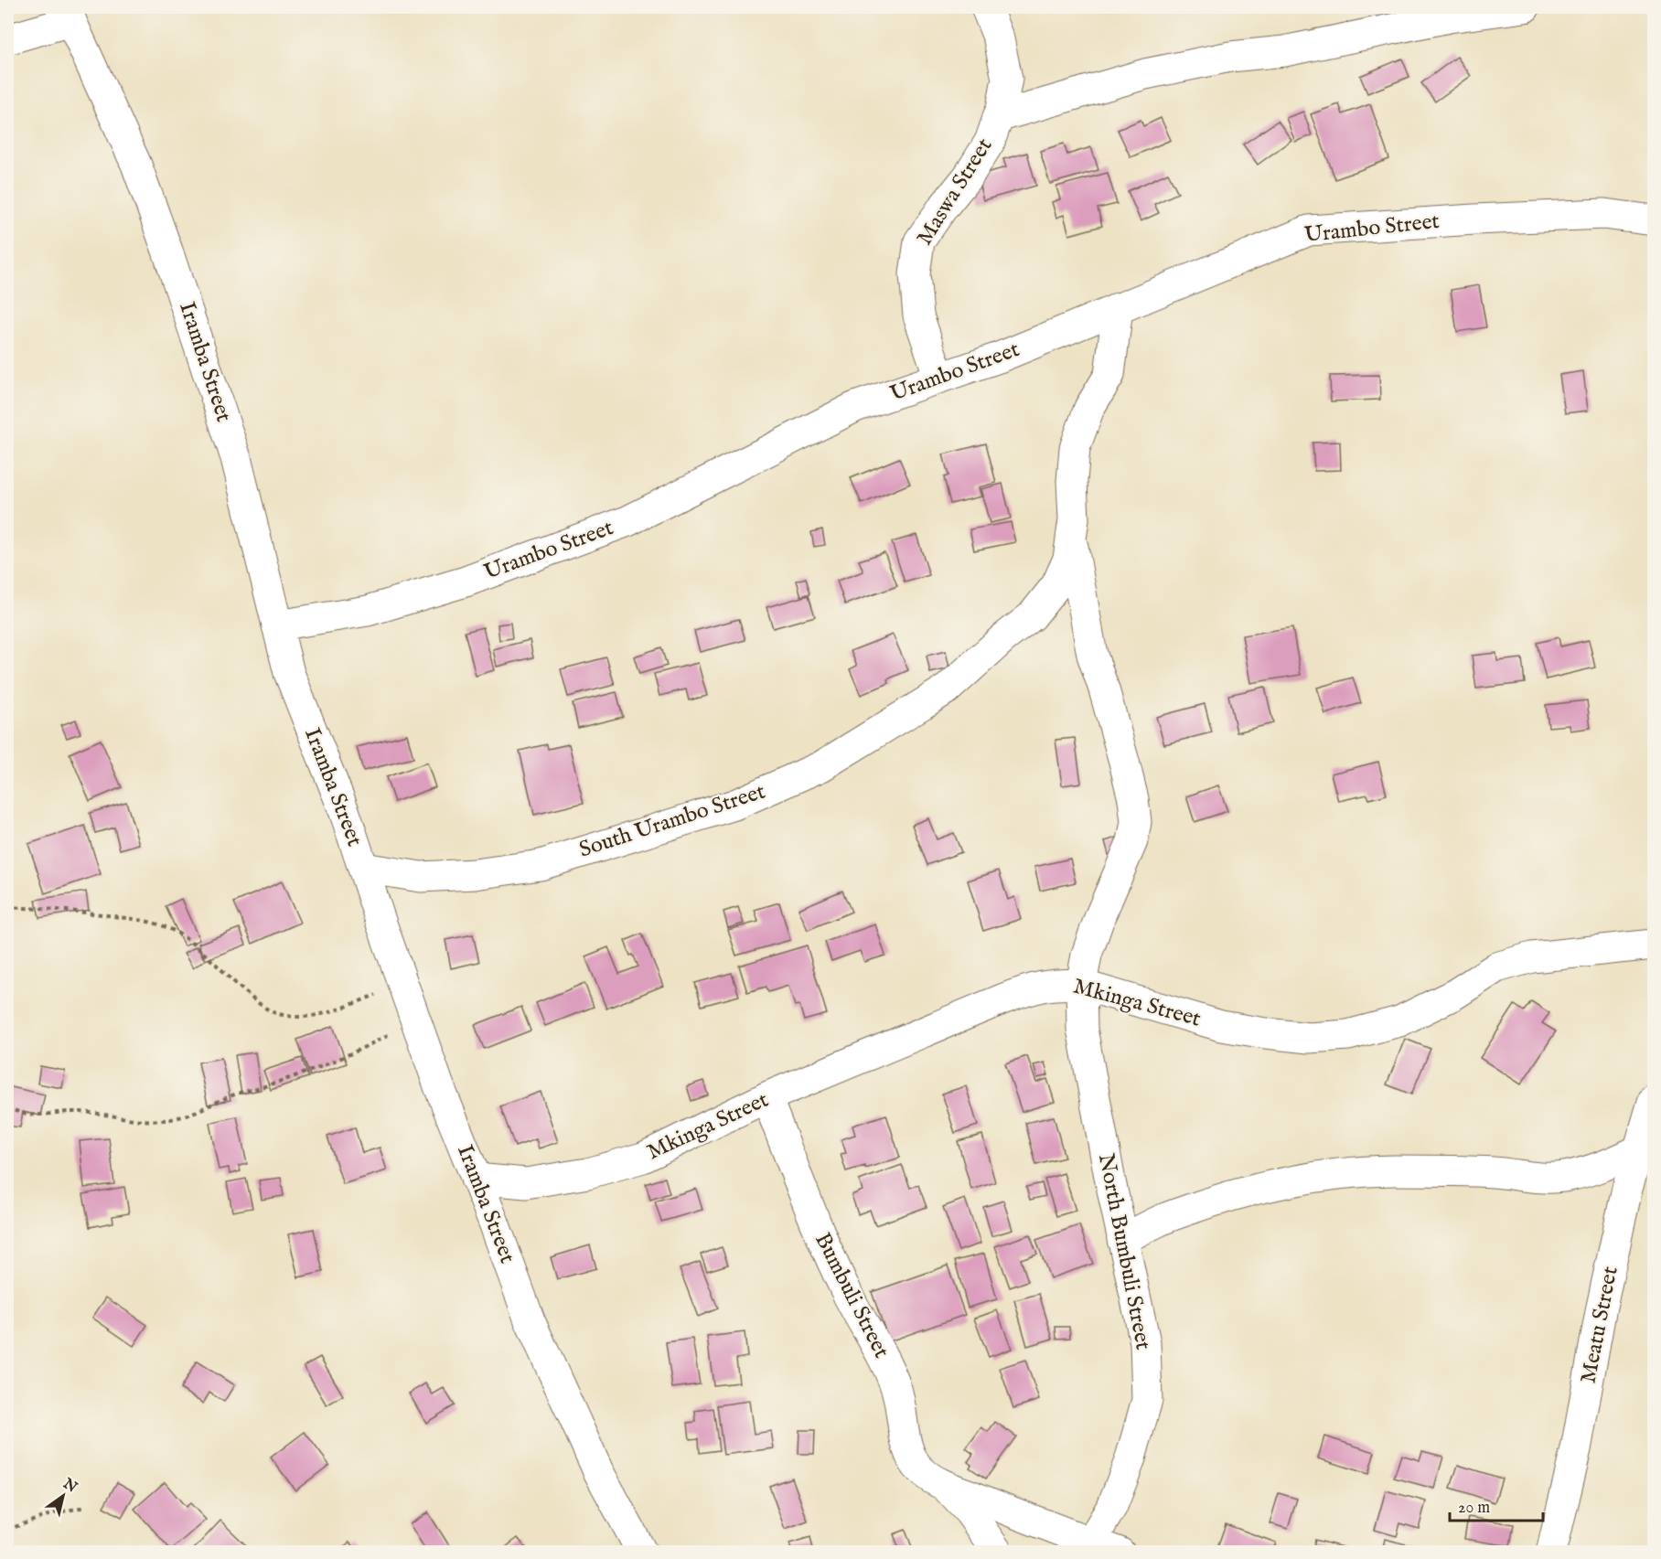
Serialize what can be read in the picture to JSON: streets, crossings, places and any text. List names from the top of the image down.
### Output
{
  "streets": {
    "street": [
      "Maswa Street",
      "Urambo Street",
      "Iramba Street",
      "South Urambo Street",
      "Mkinga Street",
      "North Bumbuli Street",
      "Bumbuli Street",
      "Meatu Street"
    ]
  },
  "crossings": [
    ["Maswa Street", "Urambo Street"],
    ["Urambo Street", "Iramba Street"],
    ["Urambo Street", "South Urambo Street"],
    ["Iramba Street", "South Urambo Street"],
    ["Iramba Street", "Mkinga Street"],
    ["South Urambo Street", "North Bumbuli Street"],
    ["Mkinga Street", "North Bumbuli Street"],
    ["Mkinga Street", "Bumbuli Street"],
    ["North Bumbuli Street", "Bumbuli Street"]
  ],
  "scale_bar": "20 m",
  "north": "top right"
}
